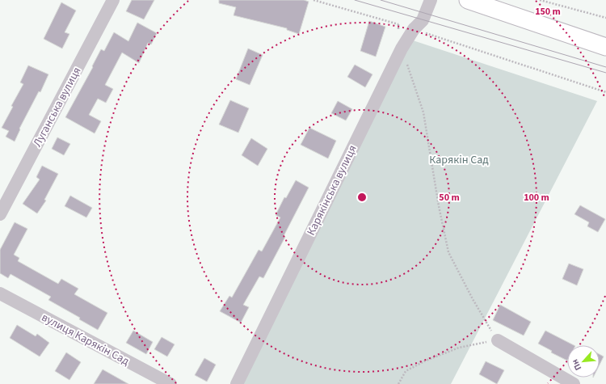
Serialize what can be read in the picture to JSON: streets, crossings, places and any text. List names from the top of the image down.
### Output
{
  "streets": {
    "street": ["Луганська вулиця", "Карякінська вулиця", "вулиця Карякін Сад"]
  },
  "parks": ["Карякін Сад"],
  "north": "bottom left",
  "rings": ["150 m", "50 m", "100 m"]
}
